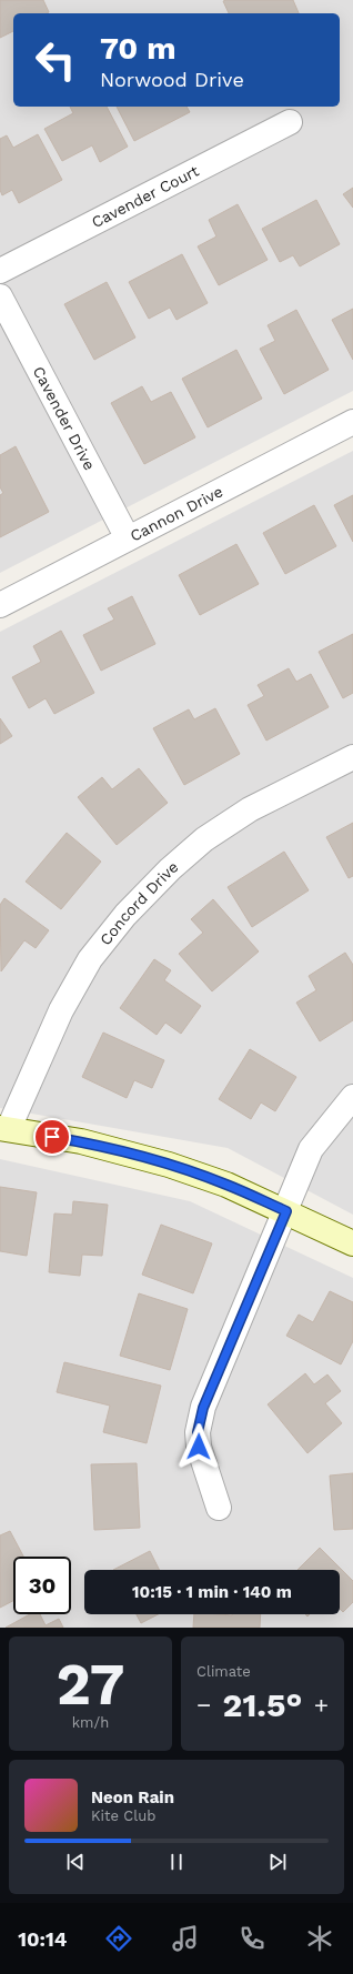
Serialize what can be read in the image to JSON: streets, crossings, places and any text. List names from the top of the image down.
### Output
{
  "streets": {
    "street": [
      "Cavender Court",
      "Cavender Drive",
      "Cannon Drive",
      "Concord Drive"
    ]
  },
  "crossings": [
    ["Cavender Drive", "Cannon Drive"]
  ],
  "page": {
    "turn": ["70 m", "Norwood Drive"],
    "limit": "30",
    "trip": "10:15 · 1 min · 140 m",
    "tile": [
      ["27", "km/h"],
      "Climate"
    ],
    "heat": ["−", "21.5°", "+"],
    "song": ["Neon Rain", "Kite Club"],
    "tabs": "10:14"
  }
}
